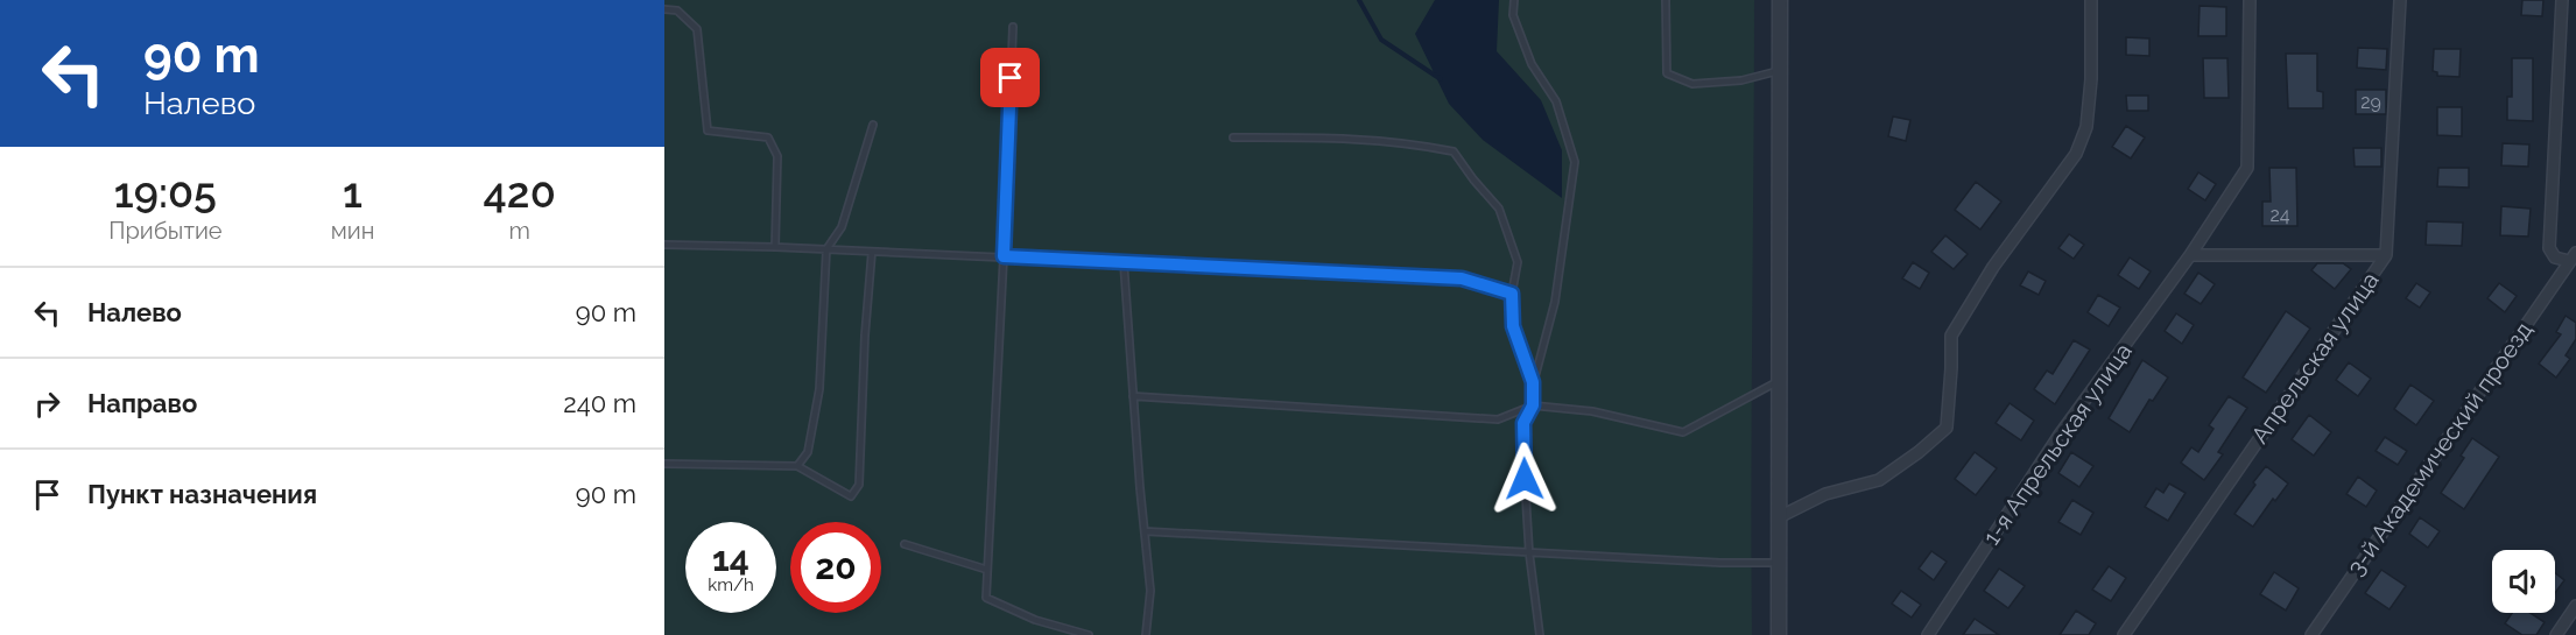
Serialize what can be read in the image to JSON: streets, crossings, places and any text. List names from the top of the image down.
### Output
{
  "streets": {
    "street": ["Апрельская улица", "1-я Апрельская улица", "3-й Академический проезд"]
  },
  "house_numbers": ["29", "24"],
  "page": {
    "turn": ["90 m", "Налево"],
    "eta": [
      "19:05",
      "Прибытие",
      "1",
      "мин",
      "420",
      "m"
    ],
    "list": [
      {
        "name": "Налево",
        "value": "90 m"
      },
      {
        "name": "Направо",
        "value": "240 m"
      },
      {
        "name": "Пункт назначения",
        "value": "90 m"
      }
    ],
    "speed": "14 km/h",
    "limit": "20"
  }
}
